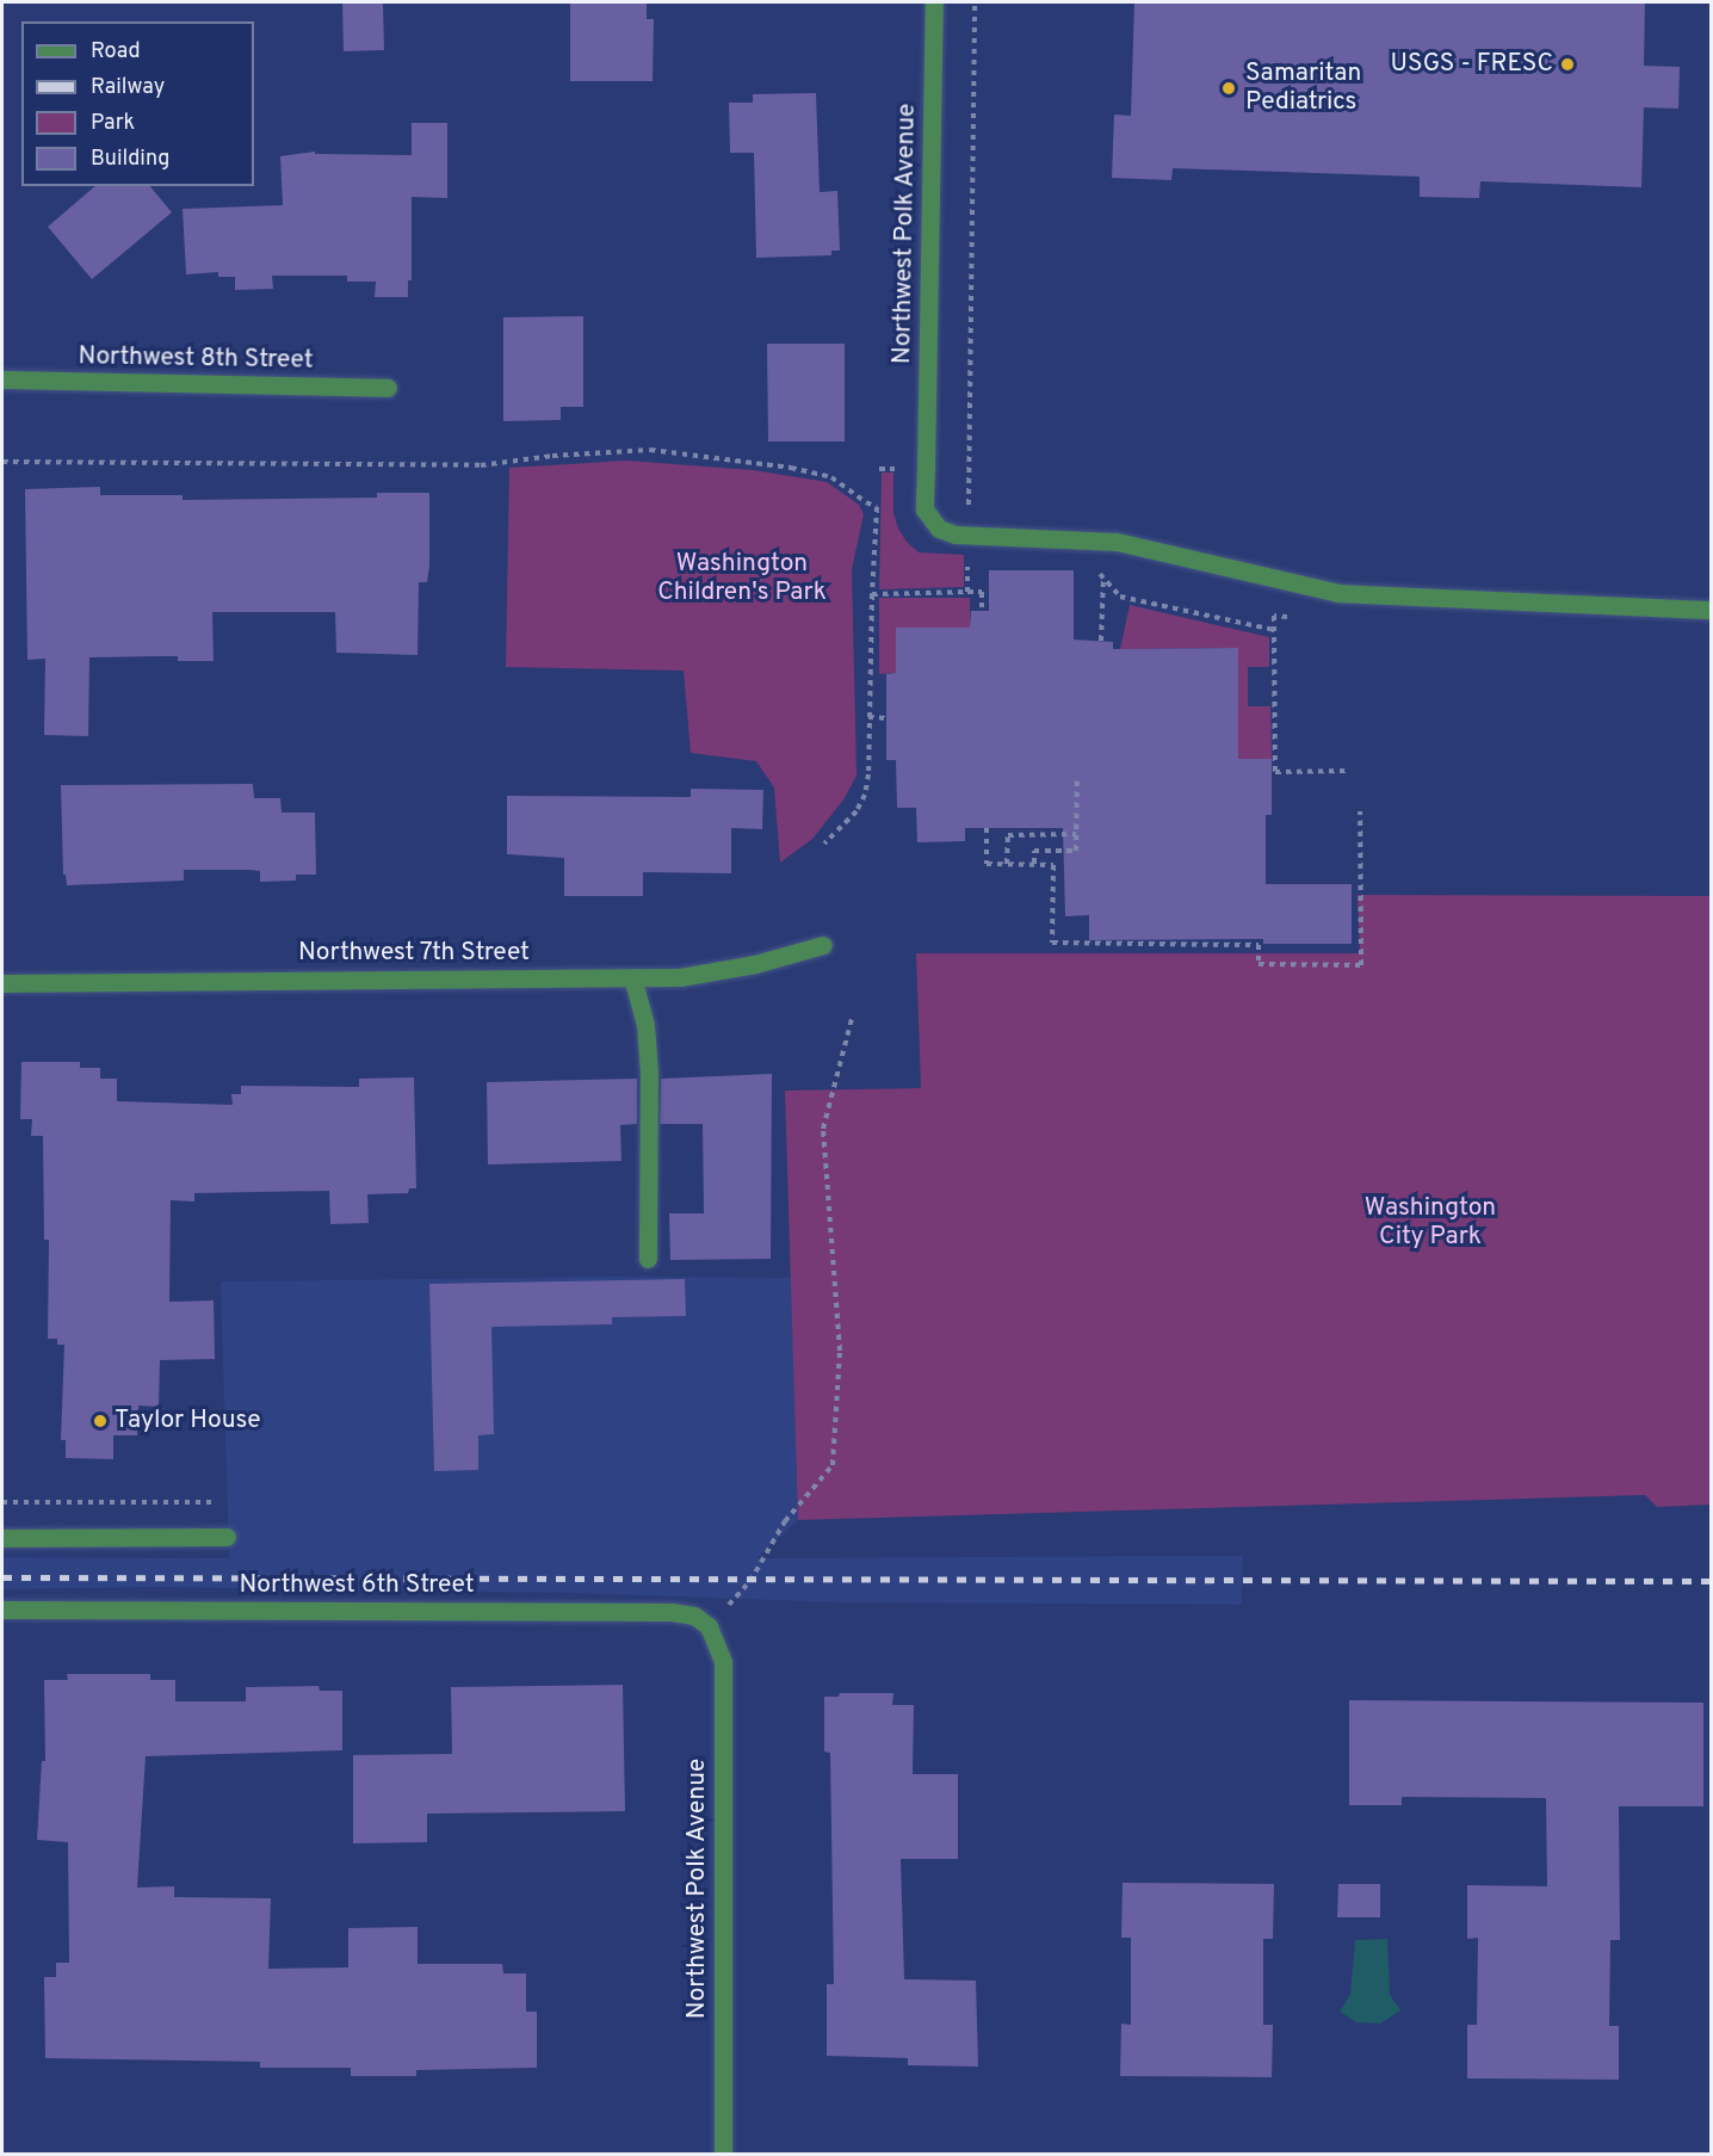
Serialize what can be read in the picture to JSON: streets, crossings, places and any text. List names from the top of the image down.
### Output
{
  "streets": {
    "street": [
      "Northwest Polk Avenue",
      "Northwest 8th Street",
      "Northwest 7th Street",
      "Northwest 6th Street"
    ]
  },
  "crossings": [
    ["Northwest Polk Avenue", "Northwest 6th Street"]
  ],
  "parks": ["Washington Children's Park", "Washington City Park"],
  "places": ["USGS - FRESC", "Samaritan Pediatrics", "Taylor House"],
  "legend": [
    "Road",
    "Railway",
    "Park",
    "Building"
  ]
}
